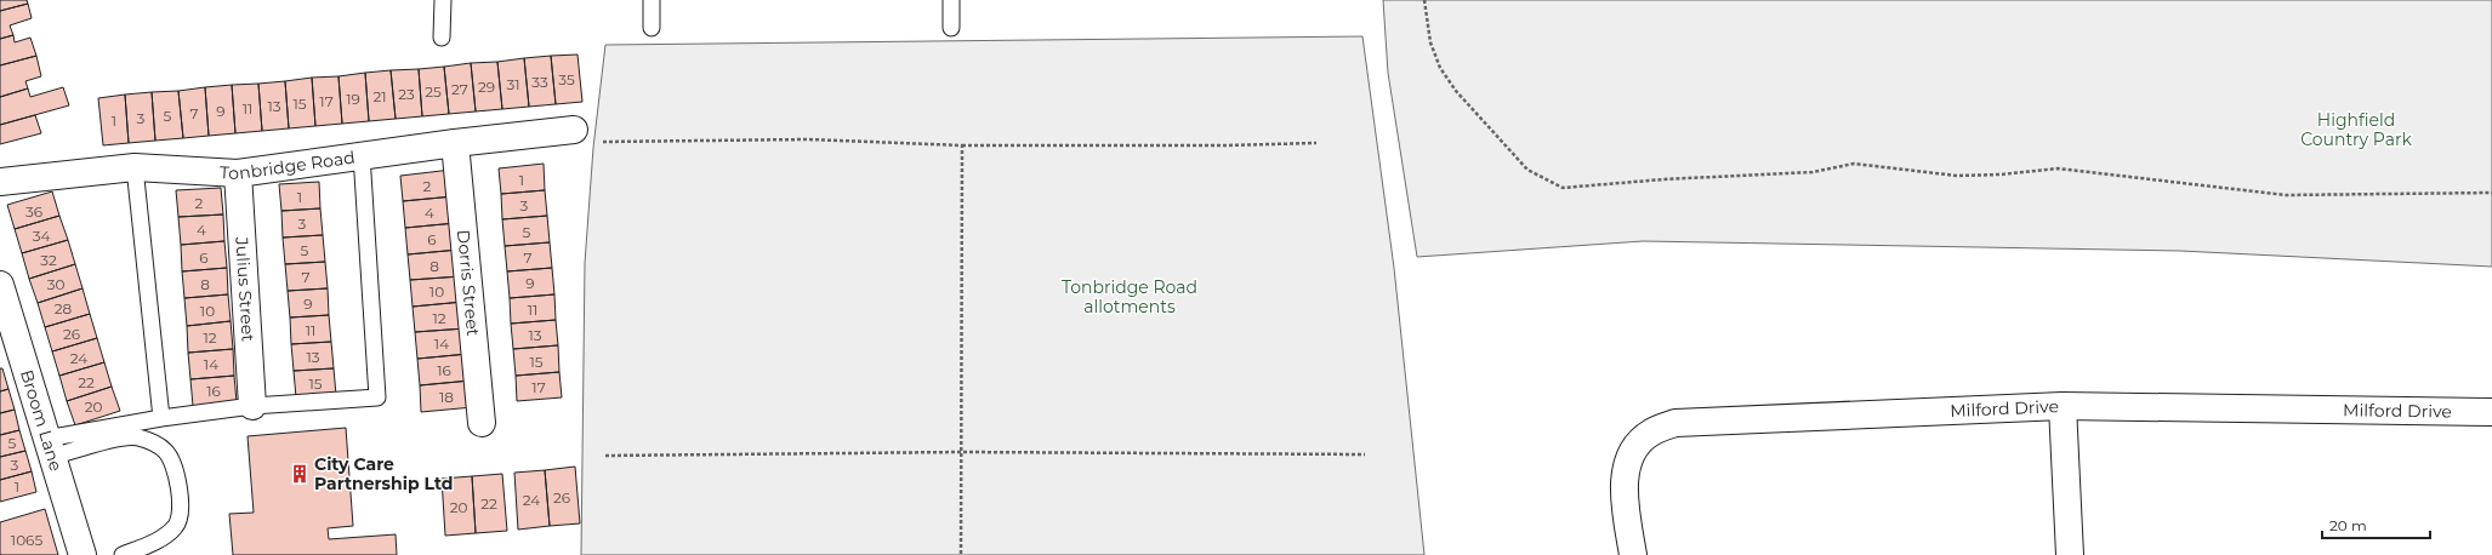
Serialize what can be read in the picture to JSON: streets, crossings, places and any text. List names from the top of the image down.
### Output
{
  "streets": {
    "street": [
      "Tonbridge Road",
      "Dorris Street",
      "Julius Street",
      "Milford Drive",
      "Broom Lane"
    ]
  },
  "crossings": [
    ["Tonbridge Road", "Dorris Street"],
    ["Tonbridge Road", "Julius Street"]
  ],
  "parks": ["Highfield Country Park", "Tonbridge Road allotments"],
  "places": {
    "building": ["City Care Partnership Ltd"]
  },
  "house_numbers": [
    "35",
    "33",
    "31",
    "29",
    "27",
    "25",
    "23",
    "21",
    "19",
    "17",
    "15",
    "13",
    "11",
    "9",
    "7",
    "5",
    "3",
    "1",
    "1",
    "2",
    "1",
    "2",
    "3",
    "36",
    "4",
    "3",
    "4",
    "5",
    "34",
    "6",
    "5",
    "6",
    "7",
    "32",
    "8",
    "7",
    "9",
    "30",
    "8",
    "10",
    "9",
    "28",
    "11",
    "10",
    "12",
    "11",
    "26",
    "13",
    "12",
    "14",
    "13",
    "24",
    "15",
    "14",
    "16",
    "22",
    "15",
    "17",
    "16",
    "18",
    "20",
    "5",
    "3",
    "1",
    "26",
    "24",
    "22",
    "20",
    "1065"
  ],
  "scale_bar": "20 m"
}
